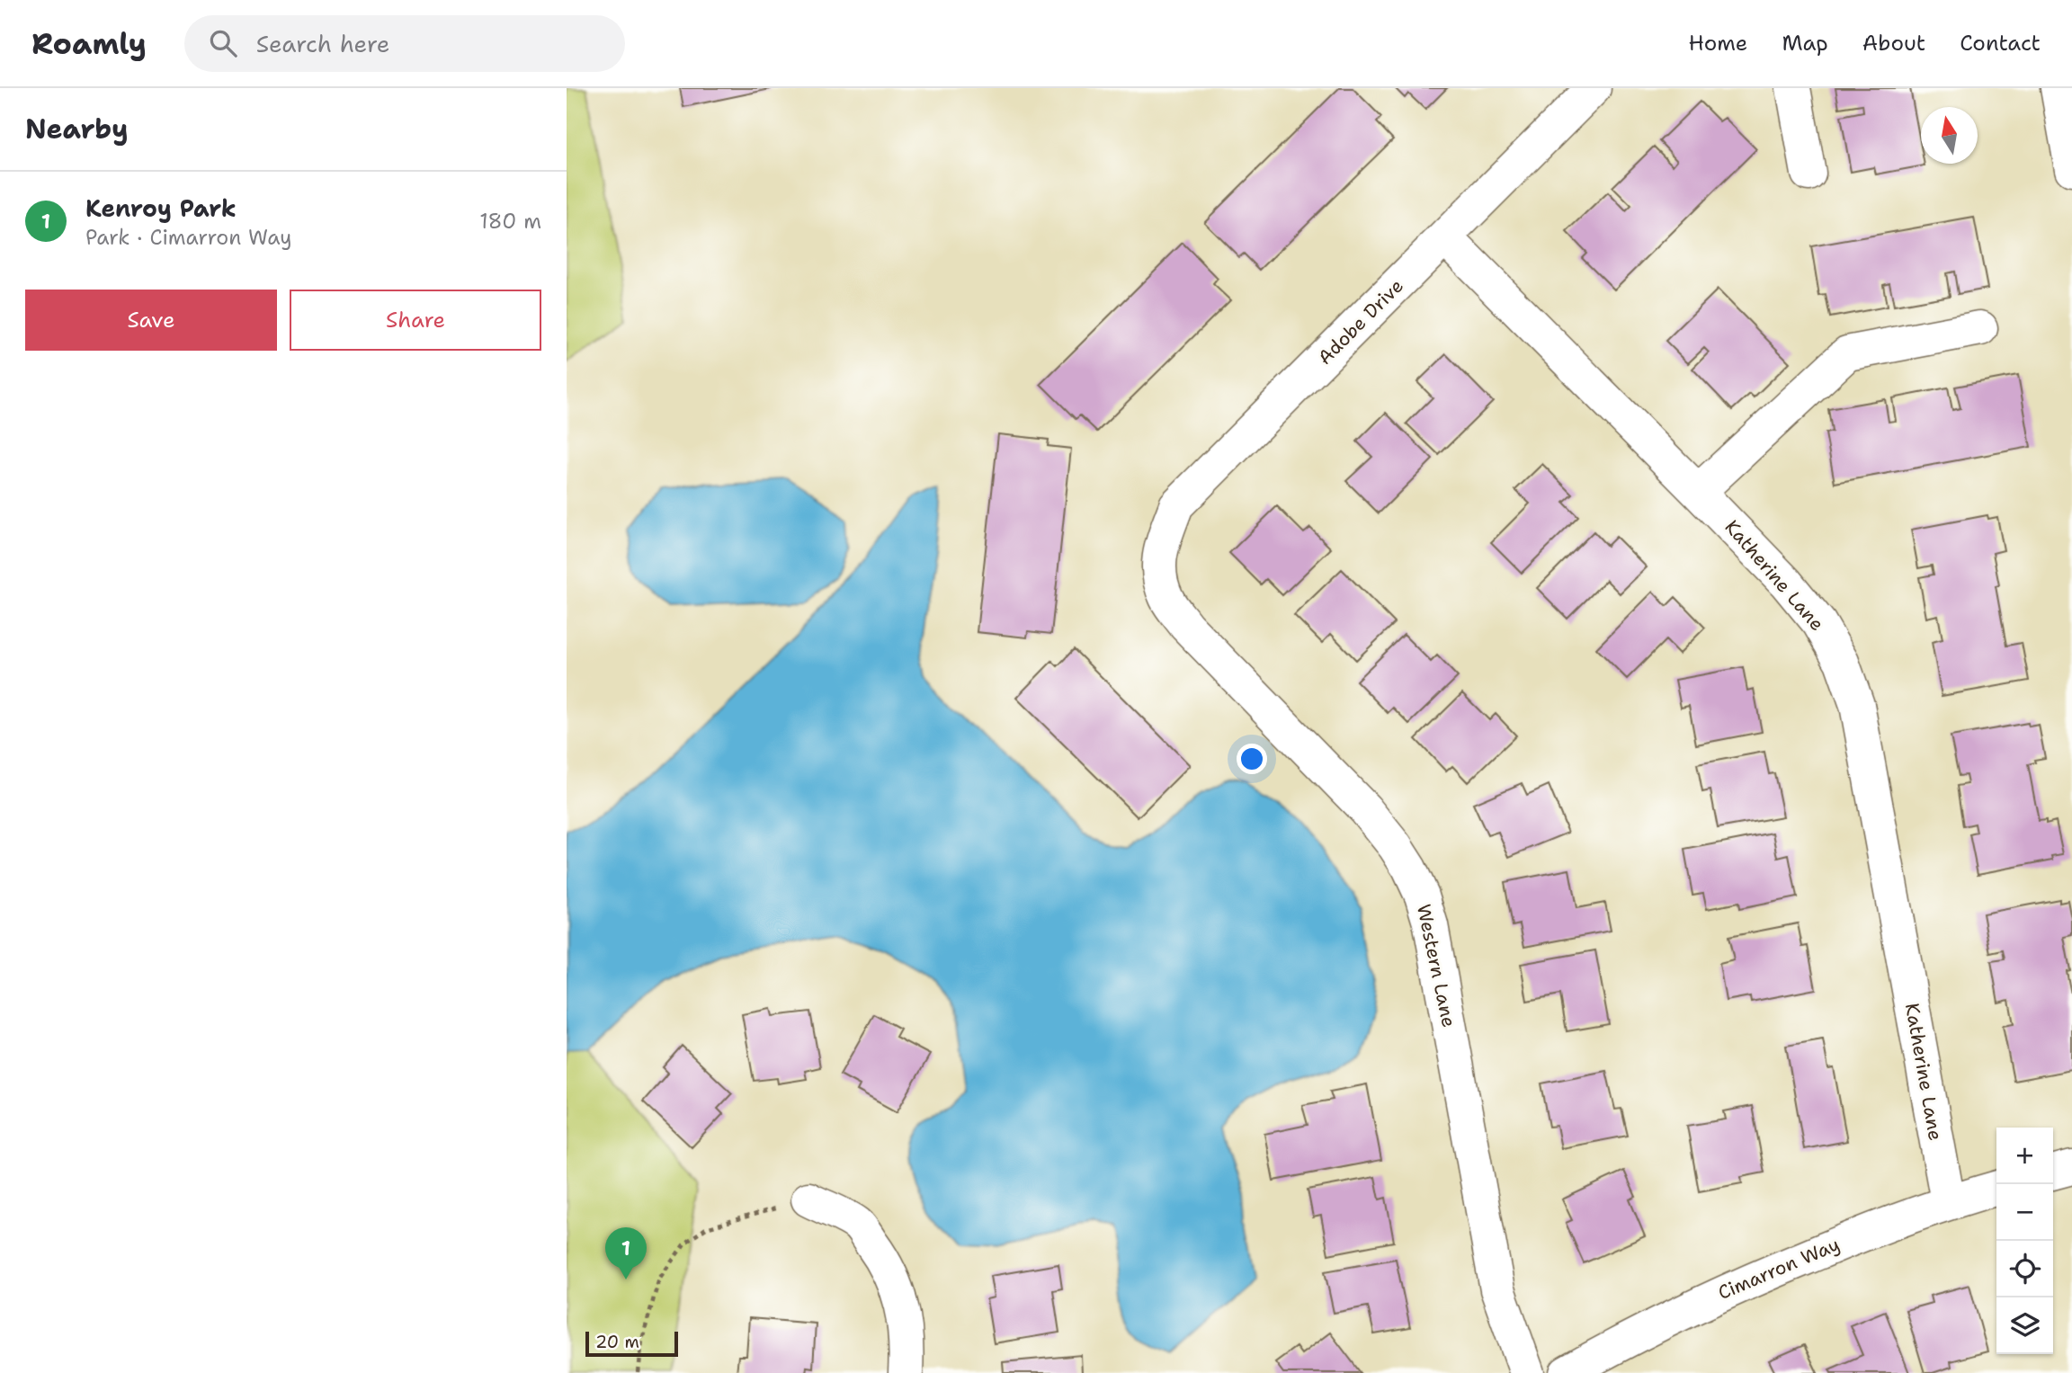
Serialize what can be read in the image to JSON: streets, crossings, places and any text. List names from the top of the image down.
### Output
{
  "streets": {
    "street": [
      "Adobe Drive",
      "Katherine Lane",
      "Western Lane",
      "Cimarron Way"
    ]
  },
  "crossings": [
    ["Adobe Drive", "Katherine Lane"],
    ["Adobe Drive", "Western Lane"],
    ["Katherine Lane", "Cimarron Way"]
  ],
  "scale_bar": "20 m",
  "north": "top",
  "page": {
    "header": "Roamly",
    "search": "Search here",
    "nav": [
      "Home",
      "Map",
      "About",
      "Contact"
    ],
    "heading": "Nearby",
    "list": [
      {
        "mark": "1",
        "name": "Kenroy Park",
        "note": "Park · Cimarron Way",
        "value": "180 m"
      }
    ],
    "buttons": ["Save", "Share"],
    "map_buttons": ["+", "−"],
    "pins": "1",
    "scale": "20 m"
  }
}
